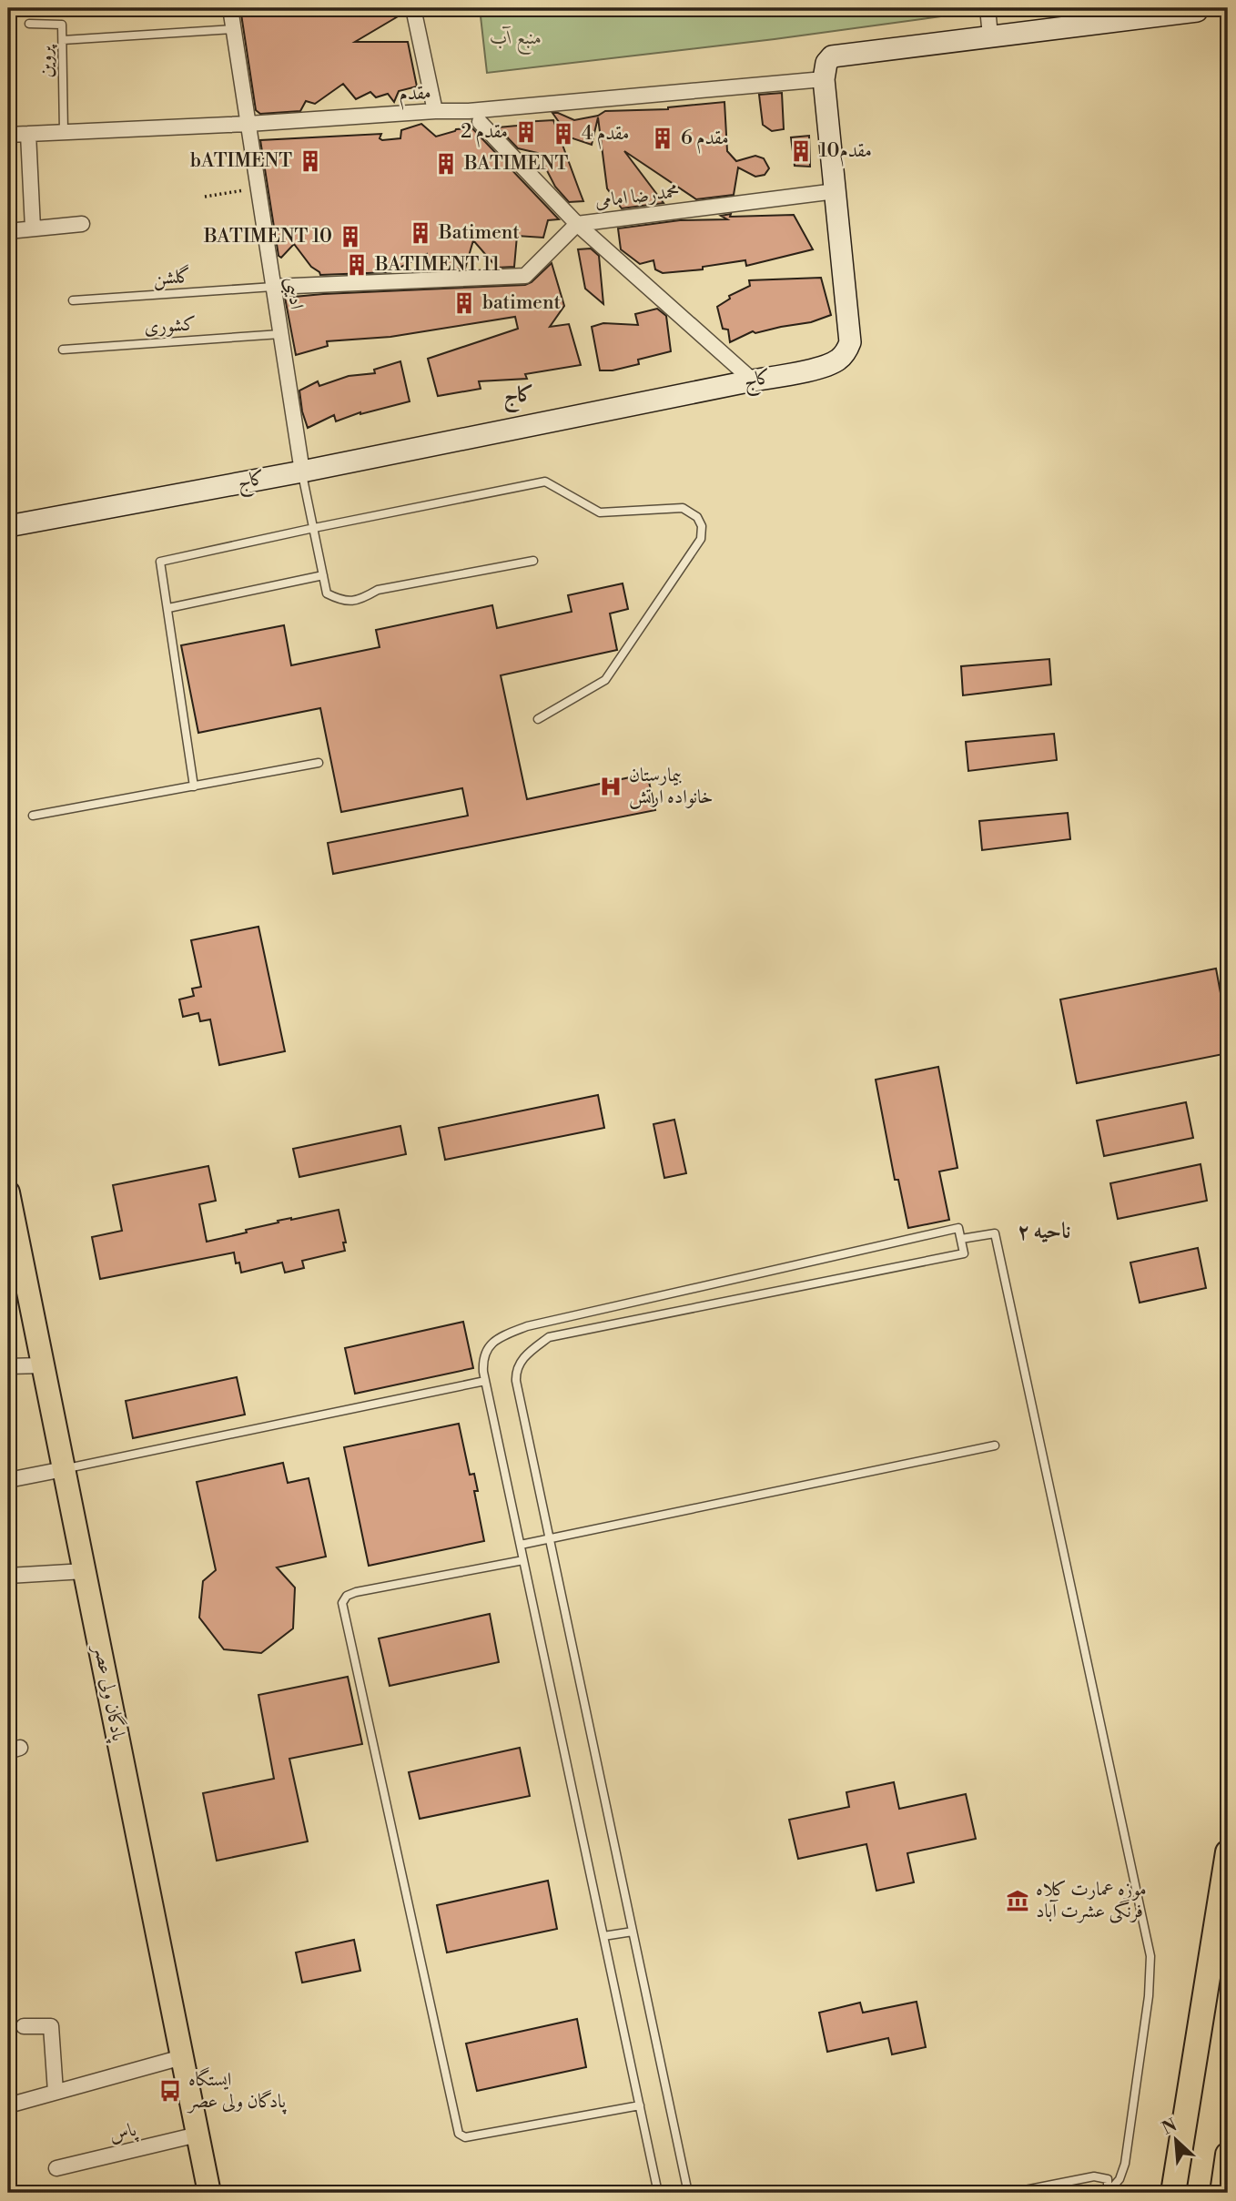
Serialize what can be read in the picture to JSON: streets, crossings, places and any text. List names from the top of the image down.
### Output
{
  "streets": {
    "main road": ["کاج", "پادگان ولی عصر"],
    "street": [
      "مقدم",
      "محمدرضا امامی",
      "ادیبی",
      "پاس"
    ],
    "lane": ["پروین", "گلشن", "کشوری"]
  },
  "crossings": [
    ["پروین", "مقدم"],
    ["مقدم", "ادیبی"],
    ["مقدم", "کاج"],
    ["محمدرضا امامی", "گلشن"],
    ["محمدرضا امامی", "ادیبی"],
    ["محمدرضا امامی", "کاج"],
    ["گلشن", "ادیبی"],
    ["ادیبی", "کشوری"],
    ["ادیبی", "کاج"],
    ["پادگان ولی عصر", "پاس"]
  ],
  "districts": ["کاج", "ناحیه ۲"],
  "parks": ["منبع آب"],
  "places": {
    "building": [
      "مقدم 2",
      "4 مقدم",
      "6 مقدم",
      "10مقدم",
      "bATIMENT",
      "BATIMENT",
      "Batiment",
      "BATIMENT 10",
      "BATIMENT 11",
      "batiment"
    ],
    "hospital": ["بیمارستان خانواده ارتش"],
    "museum": ["موزه عمارت کلاه فرنگی عشرت آباد"],
    "bus stop": ["ایستگاه پادگان ولی عصر"]
  },
  "north": "top left"
}
